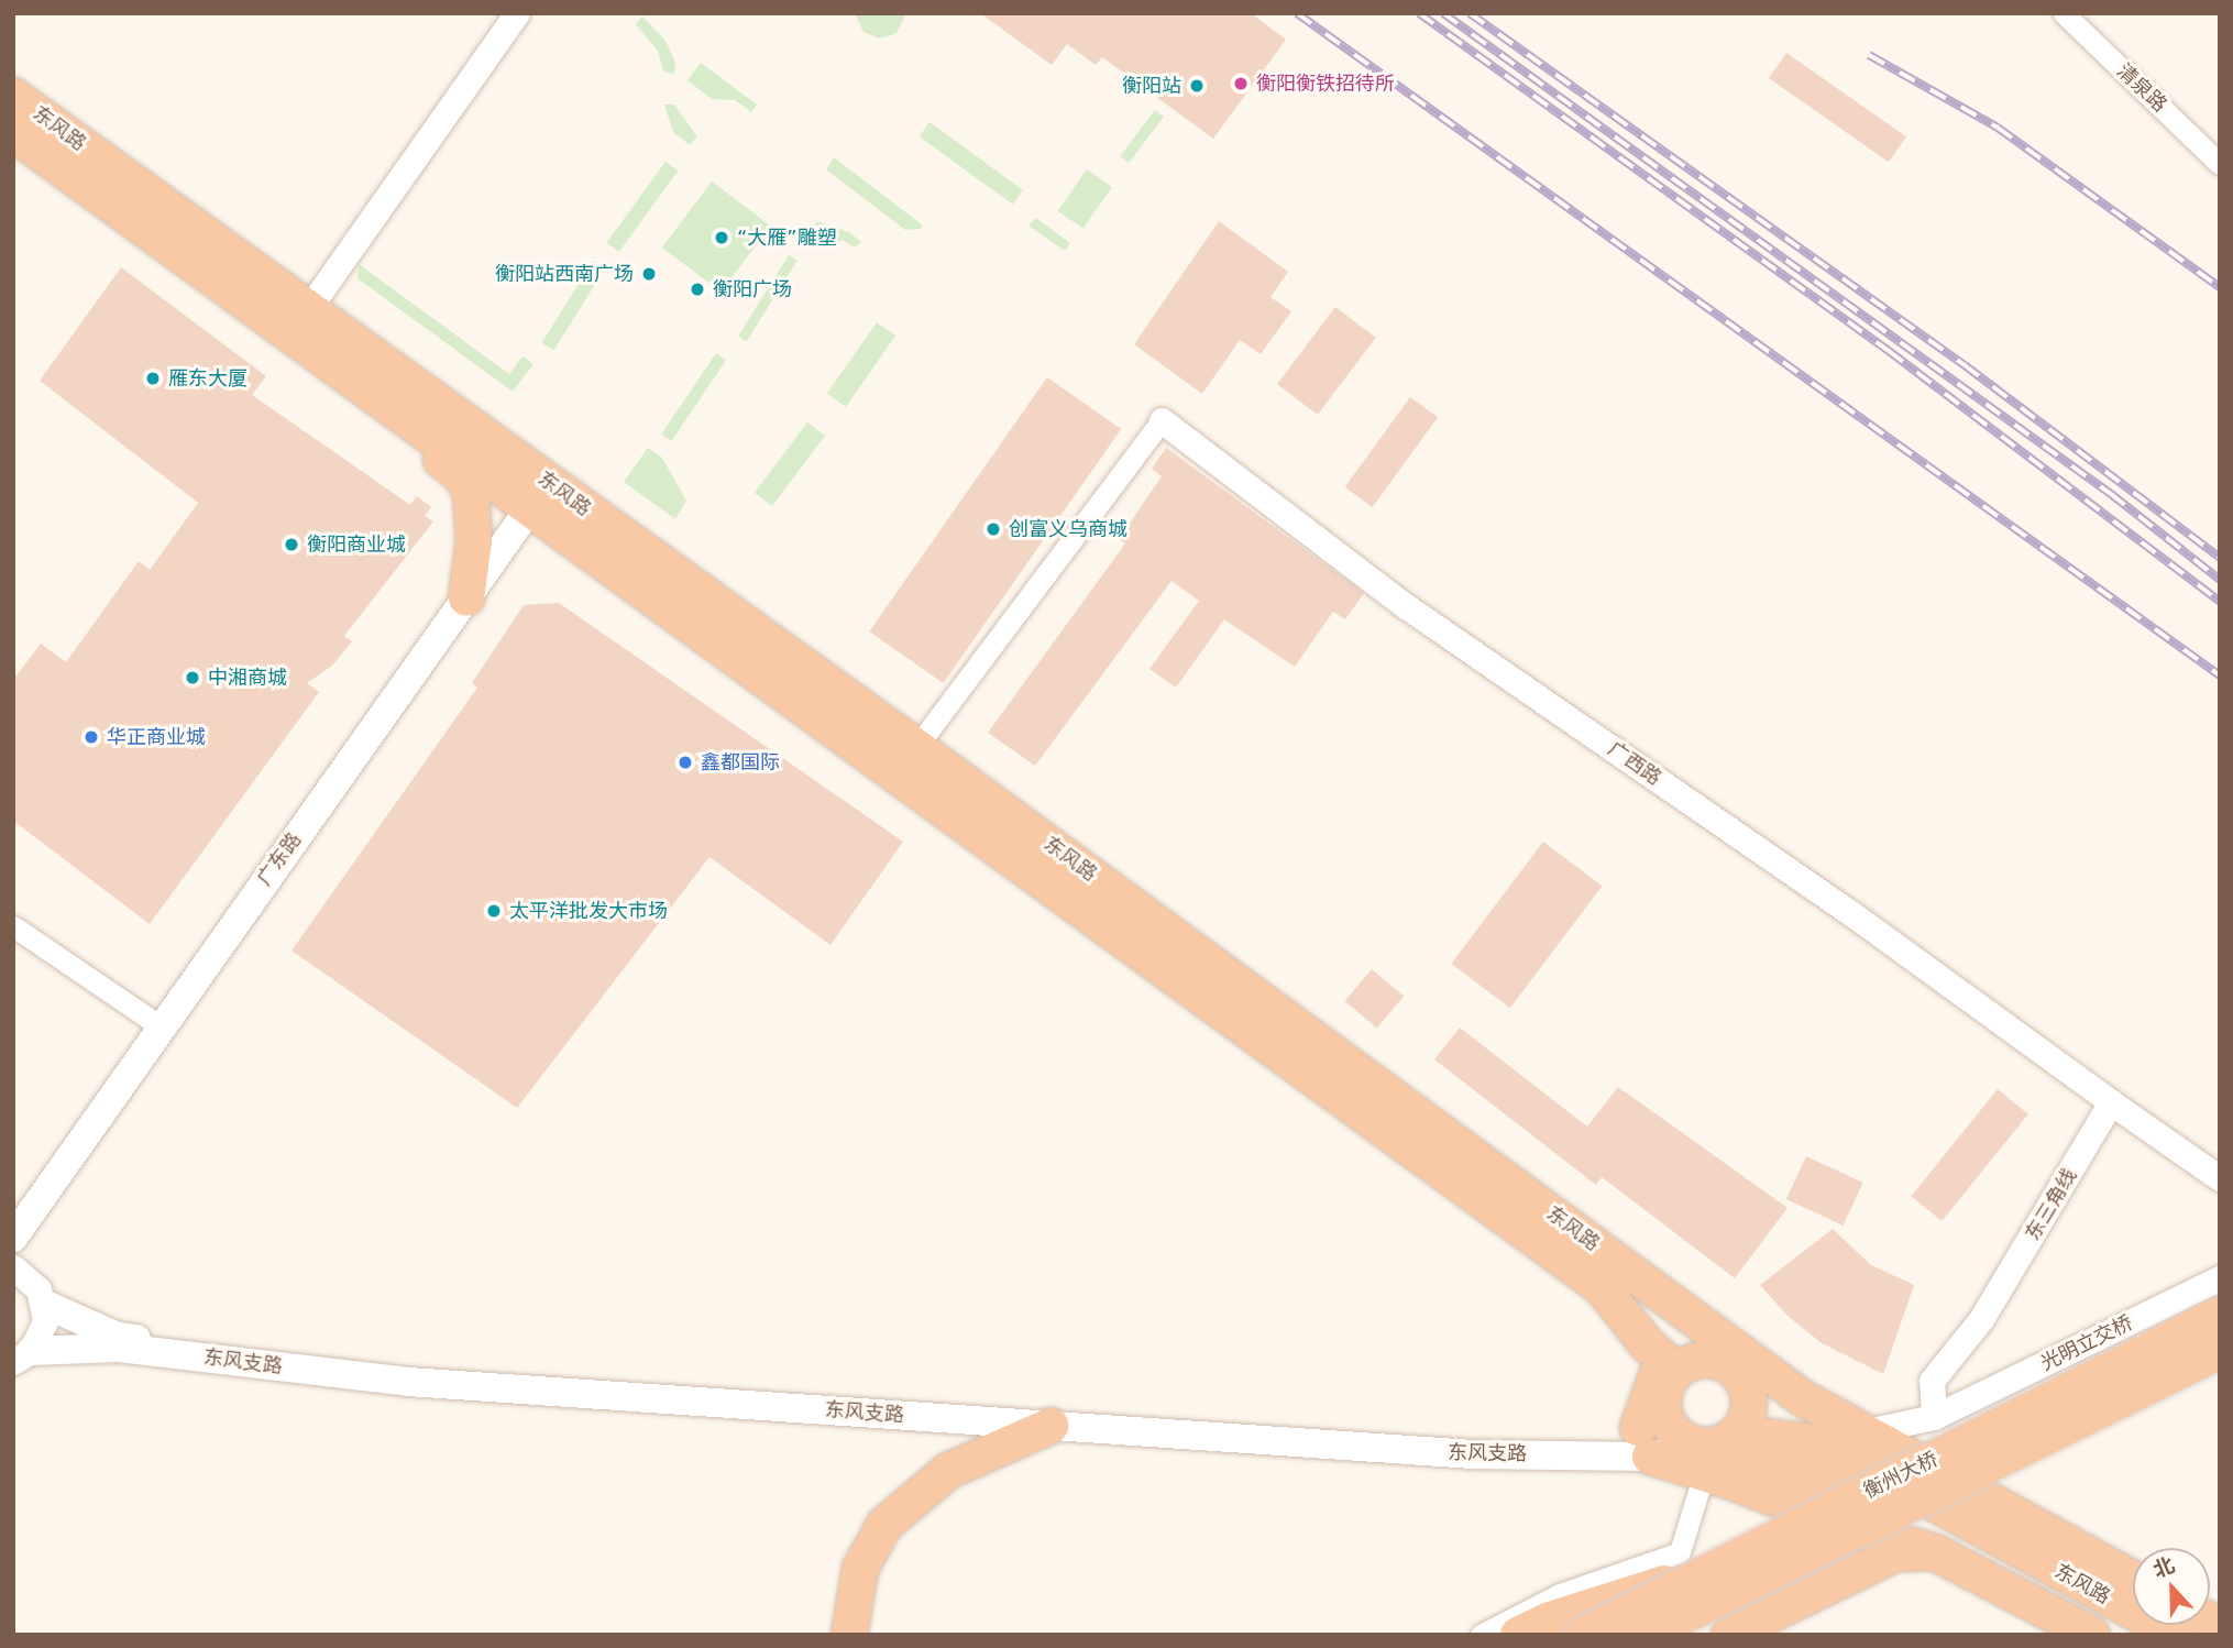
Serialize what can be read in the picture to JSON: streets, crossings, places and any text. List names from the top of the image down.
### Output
{
  "streets": {
    "highway": ["东风路", "衡州大桥"],
    "main road": ["广东路", "东风支路"],
    "street": [
      "清泉路",
      "广西路",
      "东三角线",
      "光明立交桥"
    ]
  },
  "crossings": [
    ["东风路", "广东路"],
    ["东风路", "光明立交桥"],
    ["广西路", "东三角线"],
    ["东三角线", "光明立交桥"]
  ],
  "places": [
    "衡阳衡铁招待所",
    "衡阳站",
    "“大雁”雕塑",
    "衡阳站西南广场",
    "衡阳广场",
    "雁东大厦",
    "创富义乌商城",
    "衡阳商业城",
    "中湘商城",
    "华正商业城",
    "鑫都国际",
    "太平洋批发大市场"
  ],
  "north": "top"
}
